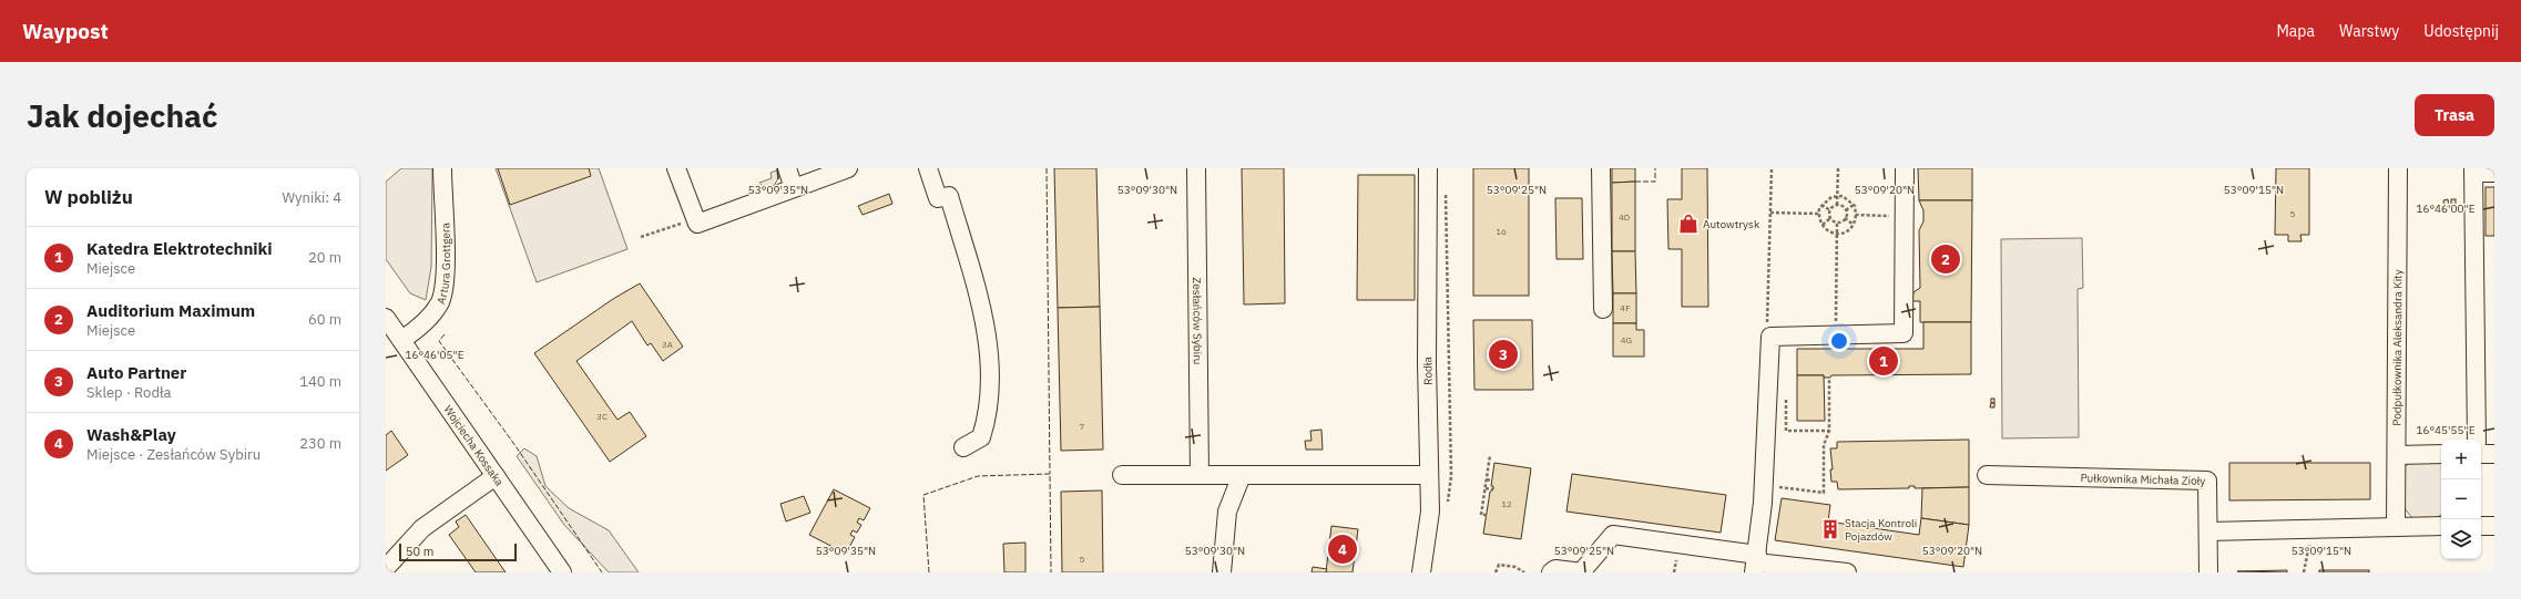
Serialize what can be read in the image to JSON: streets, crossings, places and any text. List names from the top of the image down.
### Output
{
  "streets": {
    "street": [
      "Artura Grottgera",
      "Zesłańców Sybiru",
      "Podpułkownika Aleksandra Kity",
      "Rodła",
      "Wojciecha Kossaka",
      "Pułkownika Michała Zioły"
    ]
  },
  "crossings": [
    ["Artura Grottgera", "Wojciecha Kossaka"]
  ],
  "places": {
    "shop": ["Autowtrysk"],
    "building": ["Stacja Kontroli Pojazdów"]
  },
  "house_numbers": [
    "5",
    "4D",
    "16",
    "4F",
    "4G",
    "3A",
    "3C",
    "7",
    "12",
    "5"
  ],
  "scale_bar": "50 m",
  "page": {
    "header": "Waypost",
    "nav": ["Mapa", "Warstwy", "Udostępnij"],
    "buttons": "Trasa",
    "title": "Jak dojechać",
    "heading": ["W pobliżu", "Wyniki: 4"],
    "list": [
      {
        "mark": "1",
        "name": "Katedra Elektrotechniki",
        "note": "Miejsce",
        "value": "20 m"
      },
      {
        "mark": "2",
        "name": "Auditorium Maximum",
        "note": "Miejsce",
        "value": "60 m"
      },
      {
        "mark": "3",
        "name": "Auto Partner",
        "note": "Sklep · Rodła",
        "value": "140 m"
      },
      {
        "mark": "4",
        "name": "Wash&Play",
        "note": "Miejsce · Zesłańców Sybiru",
        "value": "230 m"
      }
    ],
    "pins": [
      "2",
      "3",
      "1",
      "4"
    ],
    "map_buttons": ["+", "−"],
    "scale": "50 m"
  },
  "coordinates": [
    "53°09'35\"N",
    "53°09'30\"N",
    "53°09'25\"N",
    "53°09'20\"N",
    "53°09'15\"N",
    "16°46'00\"E",
    "16°46'05\"E",
    "16°45'55\"E"
  ]
}
